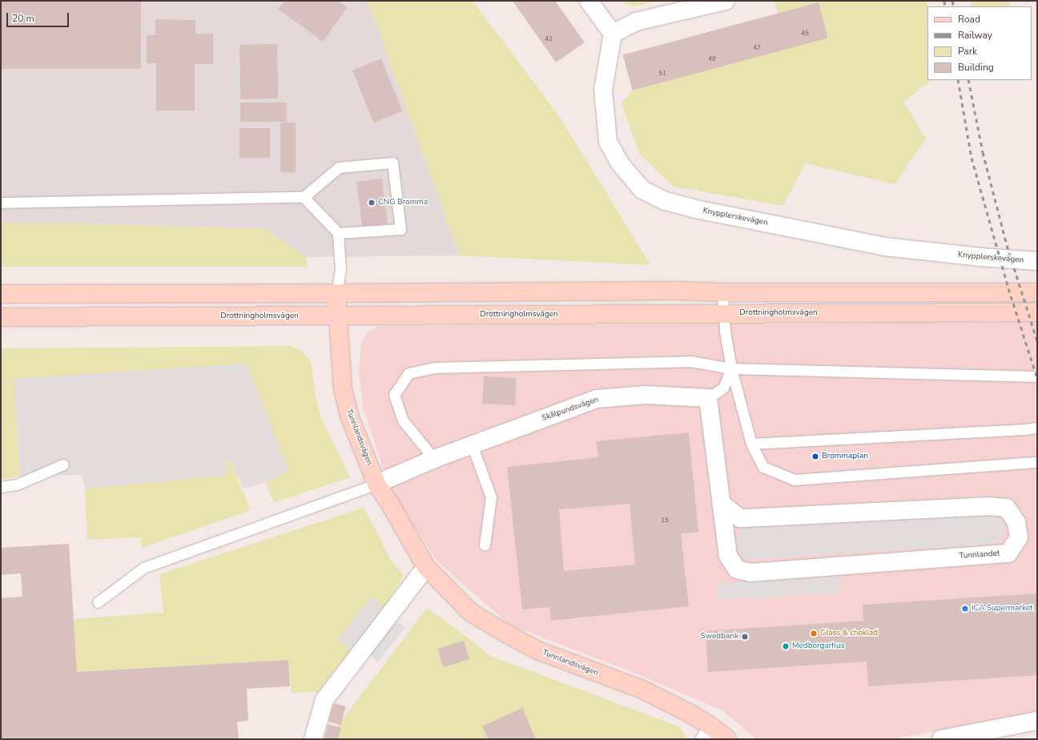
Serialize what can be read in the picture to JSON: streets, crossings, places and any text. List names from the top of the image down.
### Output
{
  "streets": {
    "main road": ["Drottningholmsvägen", "Tunnlandsvägen"],
    "street": ["Knypplerskevägen", "Skålpundsvägen", "Tunnlandet"]
  },
  "crossings": [
    ["Drottningholmsvägen", "Tunnlandsvägen"],
    ["Skålpundsvägen", "Tunnlandsvägen"]
  ],
  "places": [
    "CNG Bromma",
    "Brommaplan",
    "ICA Supermarket",
    "Glass & choklad",
    "Swedbank",
    "Medborgarhus"
  ],
  "house_numbers": [
    "45",
    "42",
    "47",
    "49",
    "51",
    "15"
  ],
  "legend": [
    "Road",
    "Railway",
    "Park",
    "Building"
  ],
  "scale_bar": "20 m"
}
